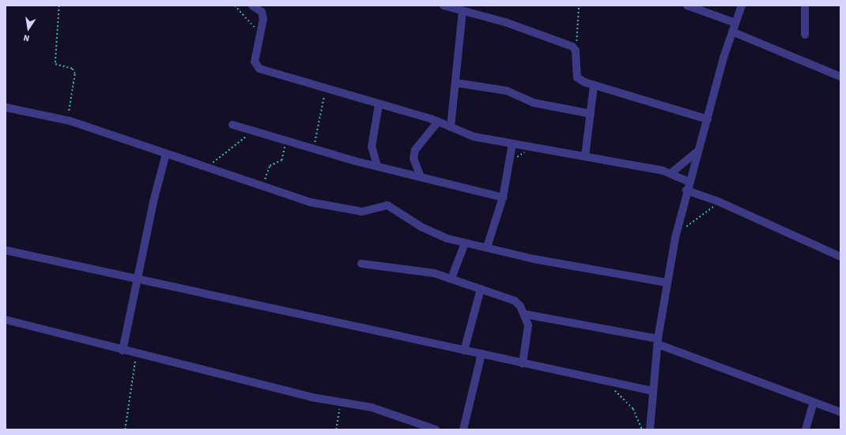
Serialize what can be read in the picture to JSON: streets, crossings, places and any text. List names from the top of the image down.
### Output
{
  "north": "bottom"
}
